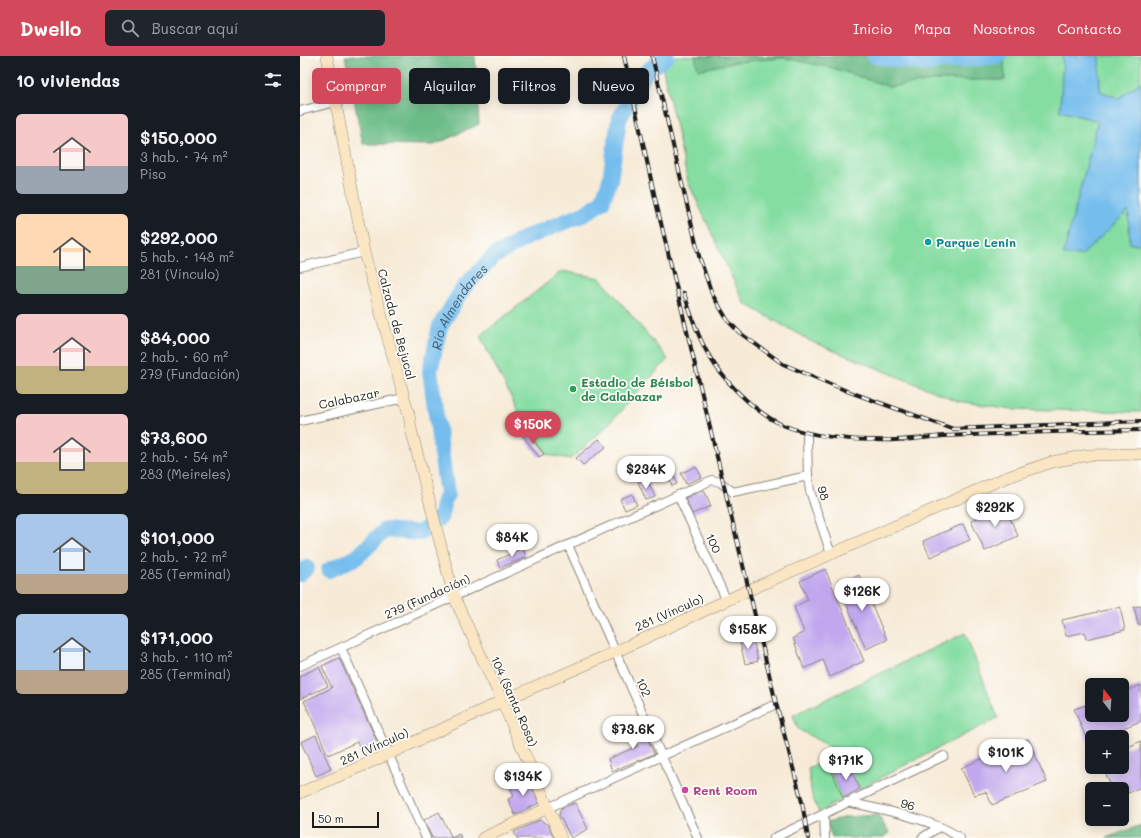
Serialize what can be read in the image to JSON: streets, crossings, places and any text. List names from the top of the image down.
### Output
{
  "streets": {
    "main road": ["Calzada de Bejucal", "281 (Vínculo)", "104 (Santa Rosa)"],
    "street": [
      "Calabazar",
      "98",
      "100",
      "279 (Fundación)",
      "102",
      "96"
    ]
  },
  "crossings": [
    ["Calzada de Bejucal", "Calabazar"],
    ["Calzada de Bejucal", "279 (Fundación)"],
    ["Calzada de Bejucal", "104 (Santa Rosa)"],
    ["98", "279 (Fundación)"],
    ["98", "281 (Vínculo)"],
    ["100", "279 (Fundación)"],
    ["100", "281 (Vínculo)"],
    ["279 (Fundación)", "102"],
    ["279 (Fundación)", "104 (Santa Rosa)"],
    ["281 (Vínculo)", "102"],
    ["281 (Vínculo)", "104 (Santa Rosa)"]
  ],
  "water": ["Río Almendares"],
  "places": ["Parque Lenin", "Estadio de Béisbol de Calabazar", "Rent Room"],
  "scale_bar": "50 m",
  "north": "top",
  "page": {
    "header": "Dwello",
    "search": "Buscar aquí",
    "nav": [
      "Inicio",
      "Mapa",
      "Nosotros",
      "Contacto"
    ],
    "heading": "10 viviendas",
    "chip": [
      "Comprar",
      "Alquilar",
      "Filtros",
      "Nuevo"
    ],
    "list": [
      {
        "name": "$150,000",
        "note": "3 hab. · 74 m² · Piso"
      },
      {
        "name": "$292,000",
        "note": "5 hab. · 148 m² · 281 (Vínculo)"
      },
      {
        "name": "$84,000",
        "note": "2 hab. · 60 m² · 279 (Fundación)"
      },
      {
        "name": "$73,600",
        "note": "2 hab. · 54 m² · 283 (Meireles)"
      },
      {
        "name": "$101,000",
        "note": "2 hab. · 72 m² · 285 (Terminal)"
      },
      {
        "name": "$171,000",
        "note": "3 hab. · 110 m² · 285 (Terminal)"
      }
    ],
    "price": [
      "$150K",
      "$234K",
      "$292K",
      "$84K",
      "$126K",
      "$158K",
      "$73.6K",
      "$101K",
      "$171K",
      "$134K"
    ],
    "map_buttons": ["+", "−"],
    "scale": "50 m"
  }
}
